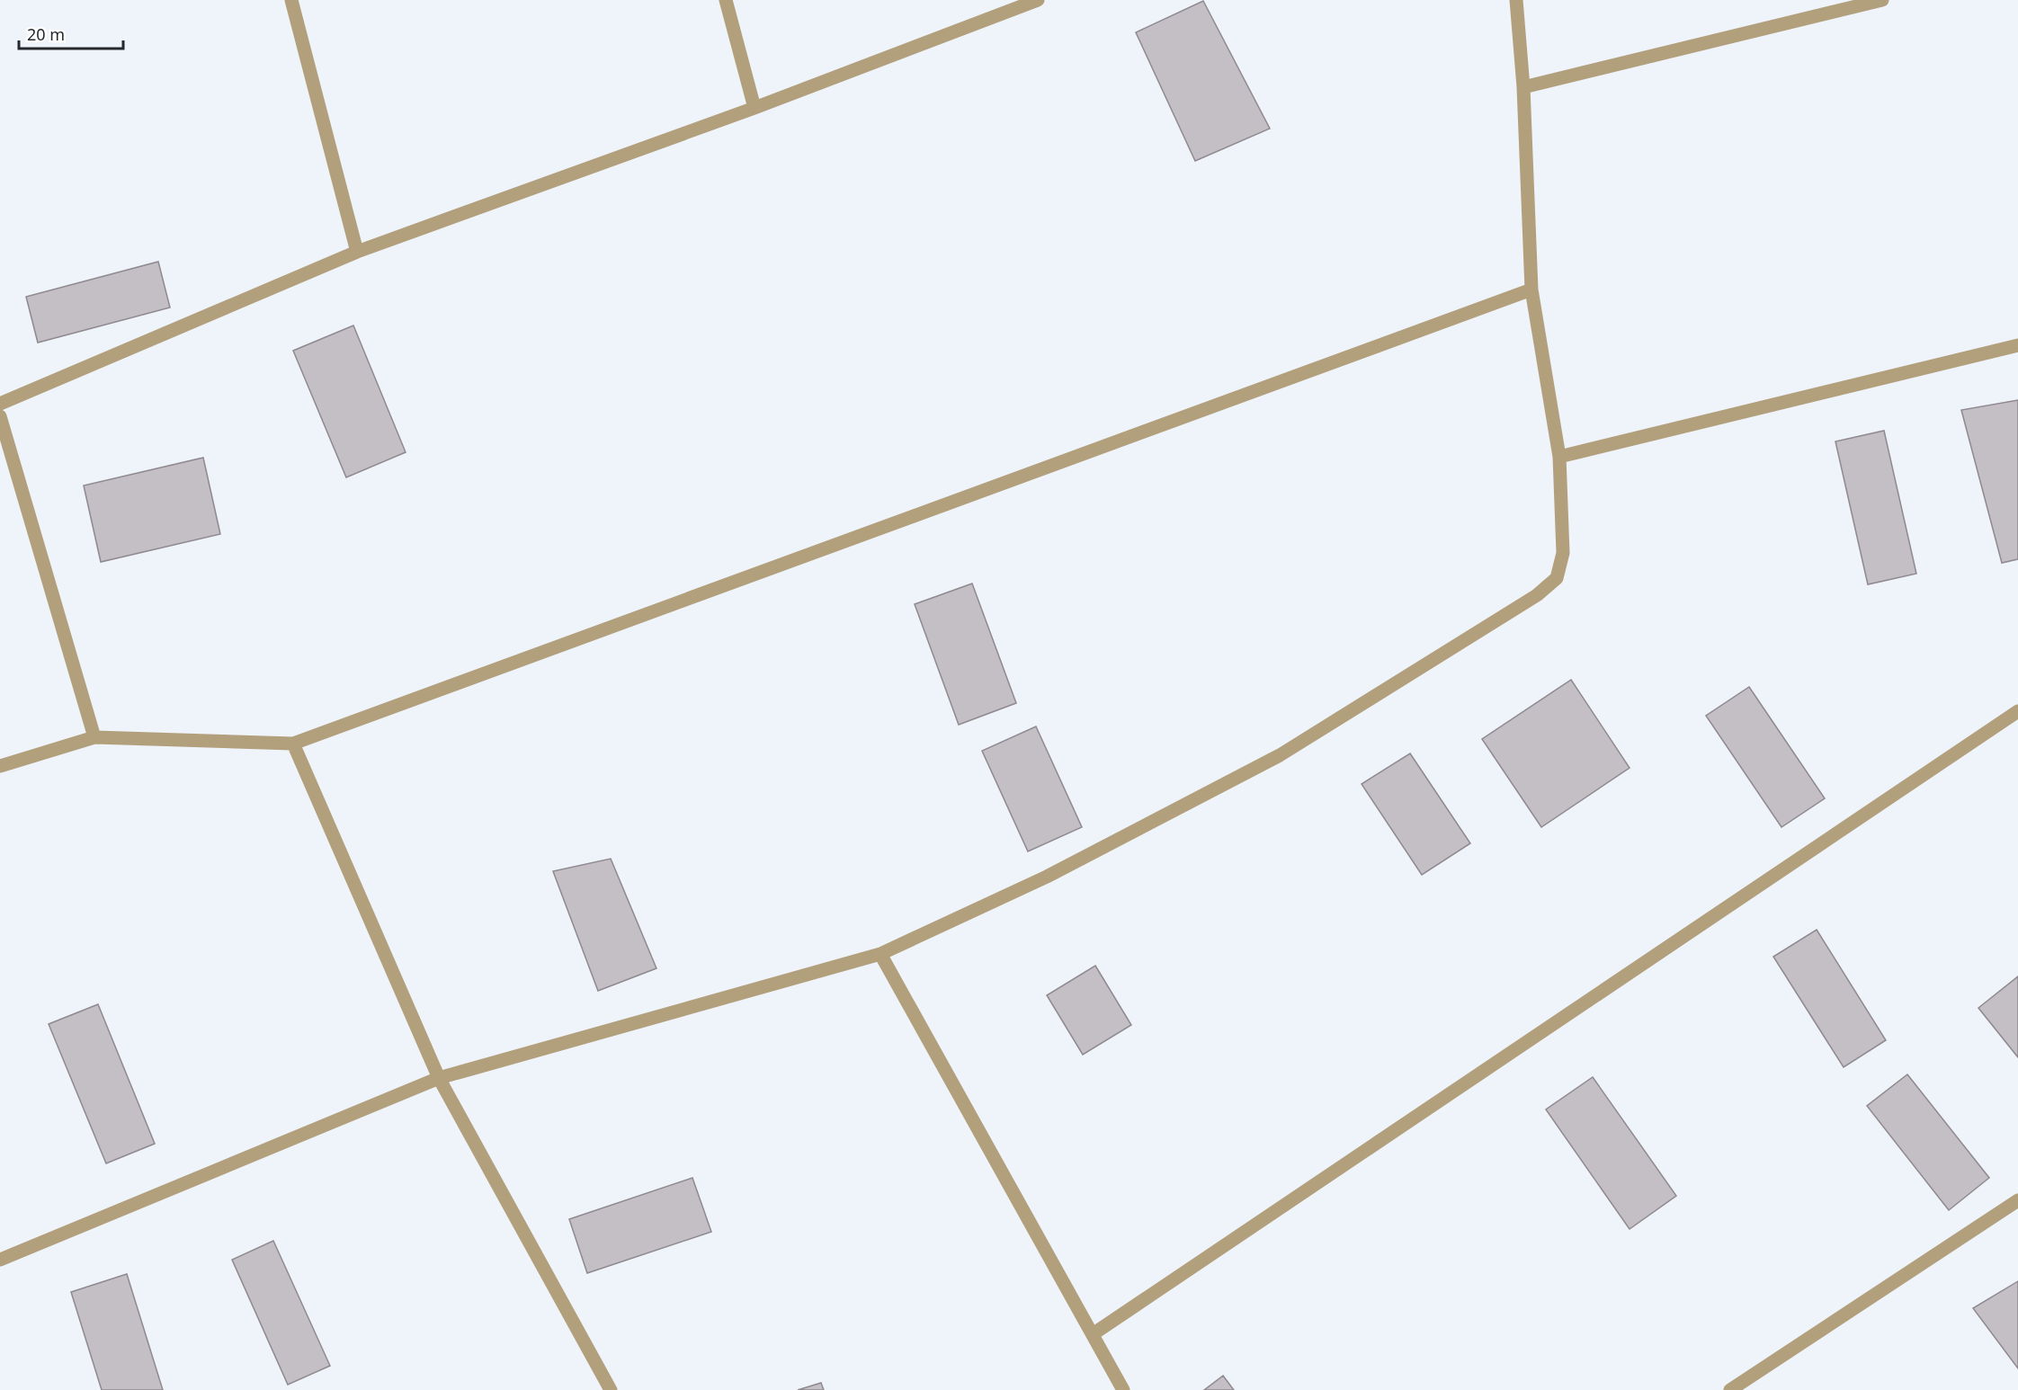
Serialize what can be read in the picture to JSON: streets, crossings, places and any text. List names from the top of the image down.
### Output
{
  "scale_bar": "20 m"
}
